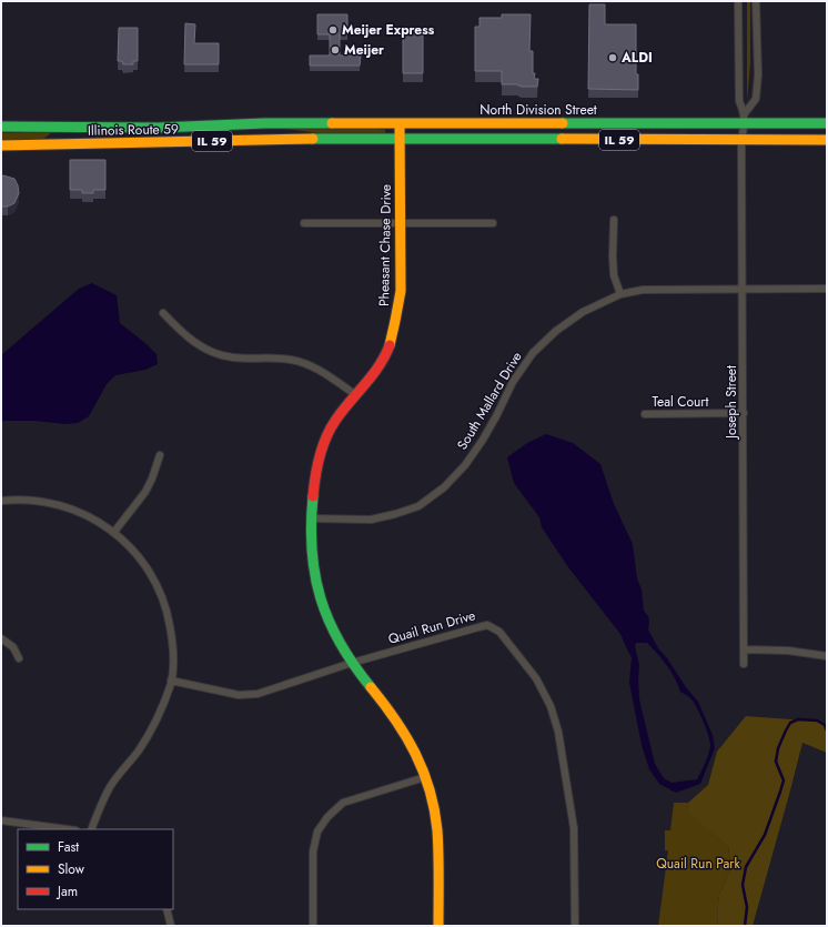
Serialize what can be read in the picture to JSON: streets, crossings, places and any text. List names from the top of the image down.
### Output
{
  "streets": {
    "main road": [
      "North Division Street",
      "Illinois Route 59",
      "IL 59",
      "Pheasant Chase Drive"
    ],
    "street": [
      "South Mallard Drive",
      "Teal Court",
      "Joseph Street",
      "Quail Run Drive"
    ]
  },
  "crossings": [
    ["North Division Street", "Illinois Route 59"],
    ["North Division Street", "Pheasant Chase Drive"],
    ["North Division Street", "Joseph Street"],
    ["Illinois Route 59", "IL 59"],
    ["Illinois Route 59", "Pheasant Chase Drive"],
    ["IL 59", "Pheasant Chase Drive"],
    ["IL 59", "Joseph Street"],
    ["Pheasant Chase Drive", "South Mallard Drive"],
    ["Pheasant Chase Drive", "Quail Run Drive"],
    ["South Mallard Drive", "Joseph Street"],
    ["Teal Court", "Joseph Street"]
  ],
  "parks": ["Quail Run Park"],
  "places": ["Meijer Express", "Meijer", "ALDI"],
  "legend": ["Fast", "Slow", "Jam"]
}
